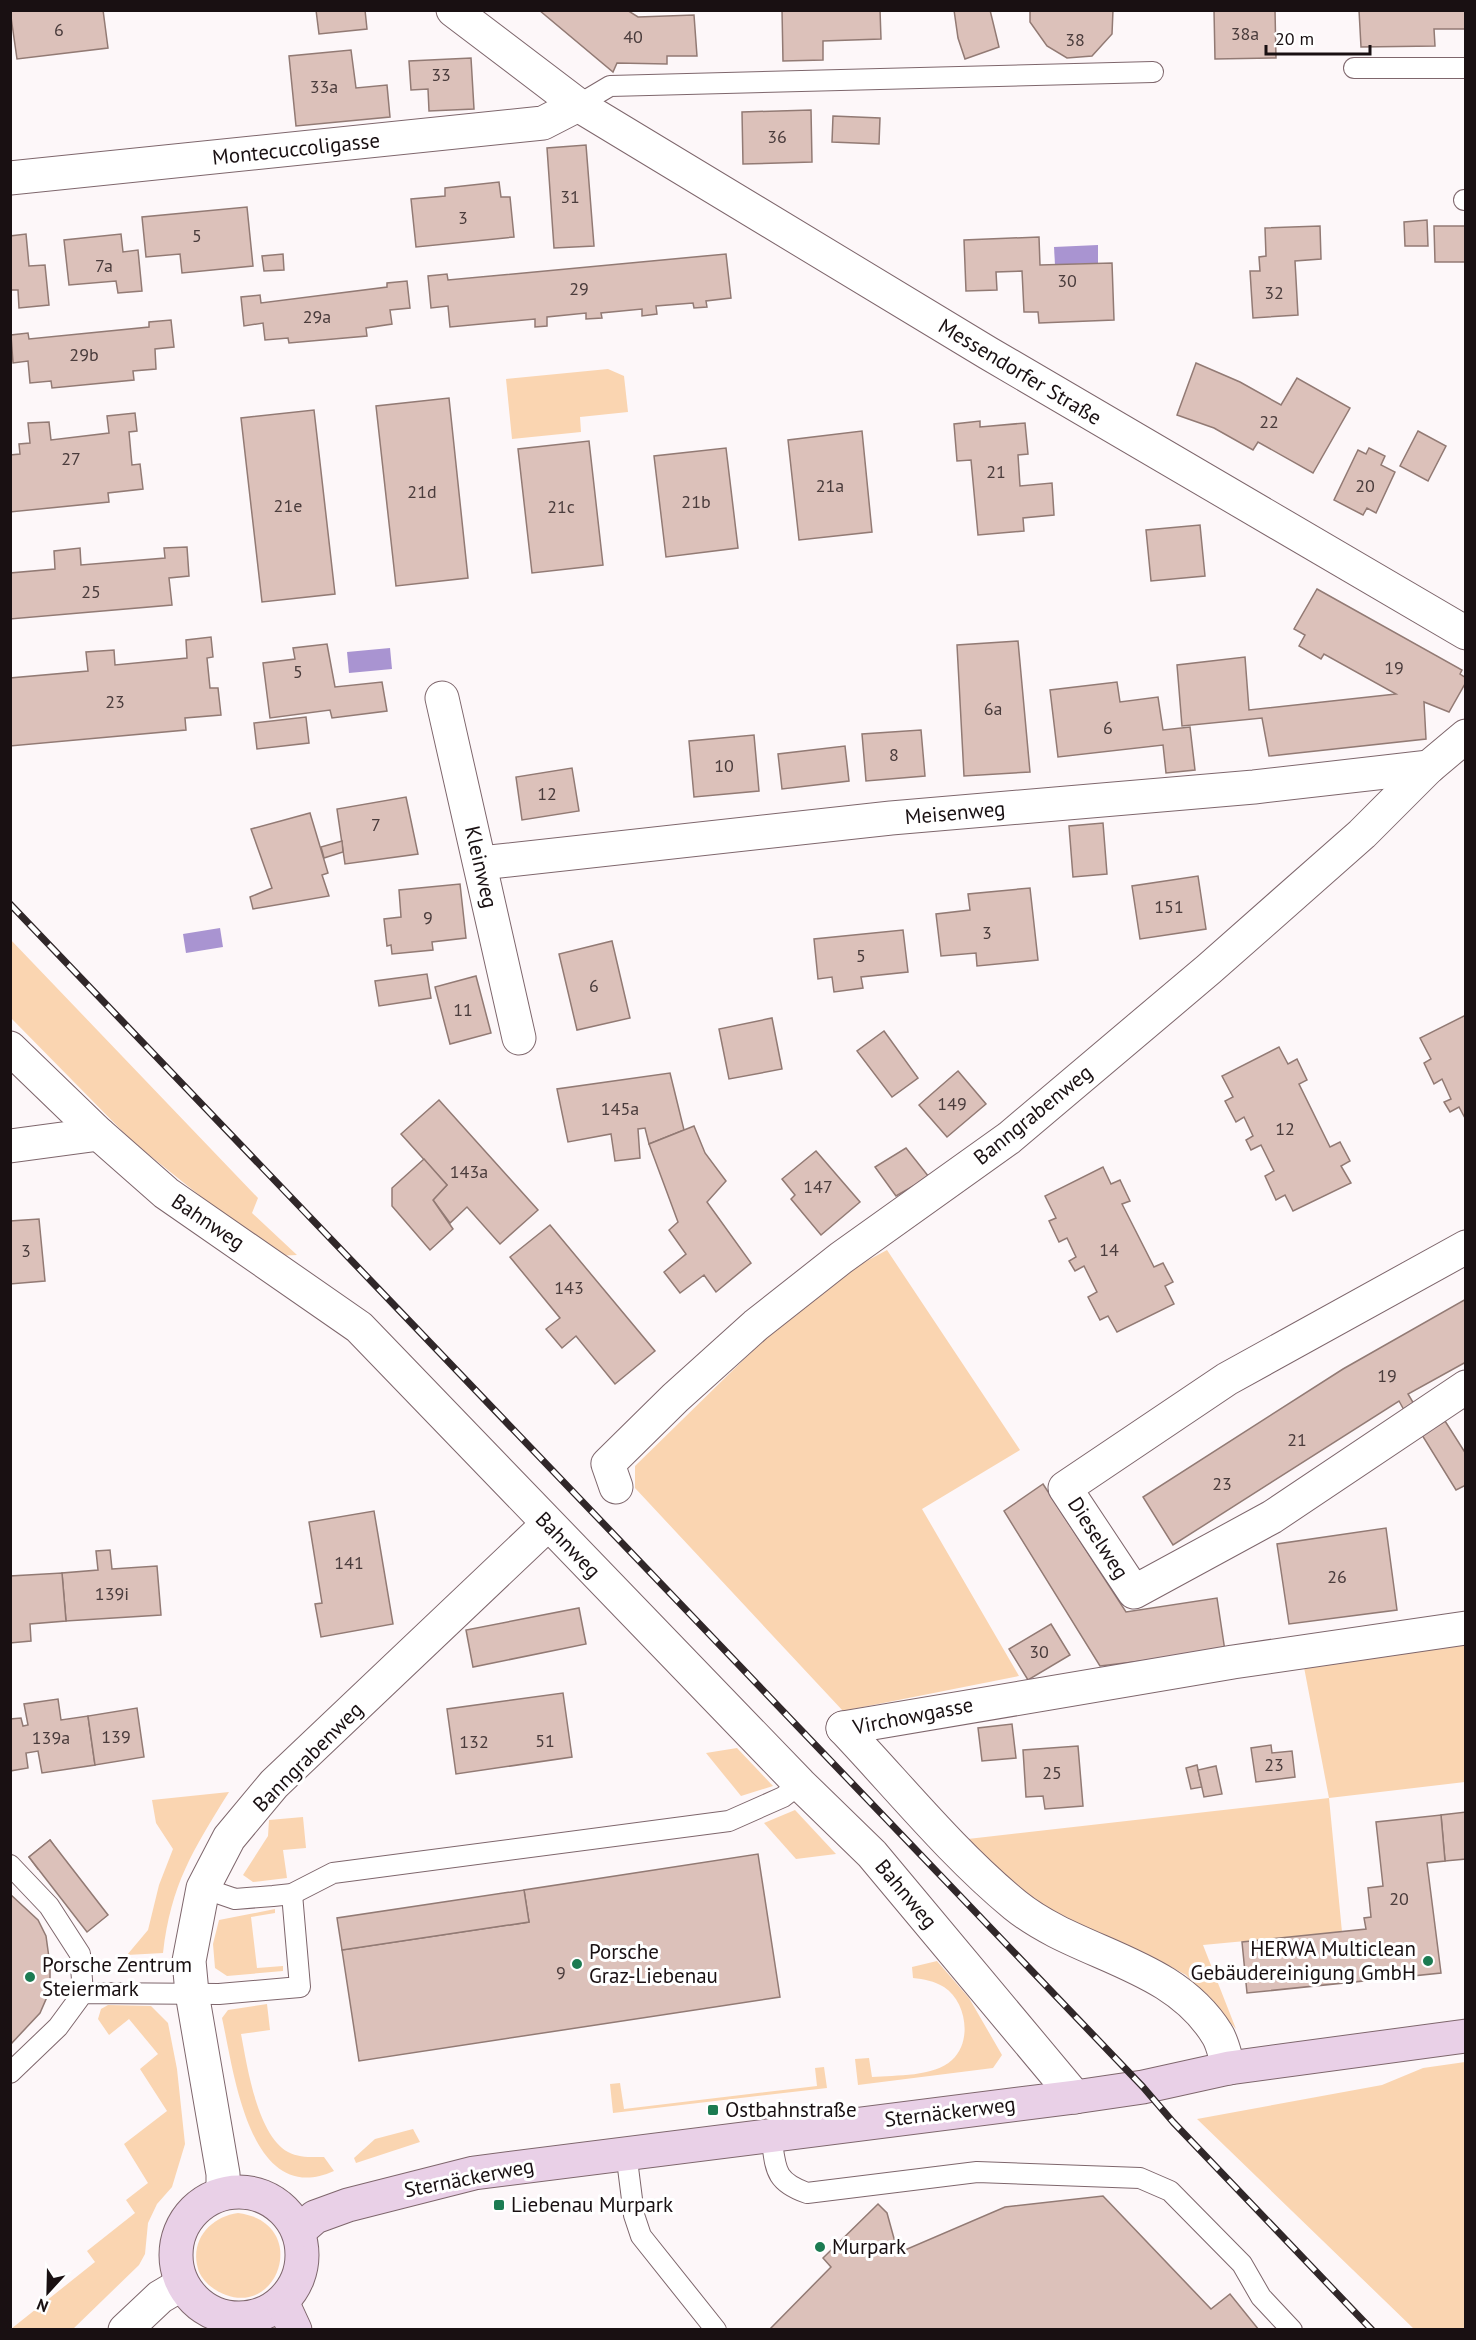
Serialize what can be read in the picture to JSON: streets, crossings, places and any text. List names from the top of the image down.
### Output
{
  "streets": {
    "main road": ["Sternäckerweg"],
    "street": [
      "Montecuccoligasse",
      "Messendorfer Straße",
      "Meisenweg",
      "Kleinweg",
      "Banngrabenweg",
      "Bahnweg",
      "Dieselweg",
      "Virchowgasse"
    ]
  },
  "crossings": [
    ["Montecuccoligasse", "Messendorfer Straße"],
    ["Meisenweg", "Kleinweg"],
    ["Meisenweg", "Banngrabenweg"],
    ["Banngrabenweg", "Bahnweg"],
    ["Banngrabenweg", "Sternäckerweg"],
    ["Bahnweg", "Sternäckerweg"],
    ["Virchowgasse", "Sternäckerweg"]
  ],
  "places": {
    "other": [
      "HERWA Multiclean Gebäudereinigung GmbH",
      "Porsche Graz-Liebenau",
      "Porsche Zentrum Steiermark",
      "Murpark"
    ],
    "transit": ["Ostbahnstraße", "Liebenau Murpark"]
  },
  "house_numbers": [
    "6",
    "38a",
    "40",
    "38",
    "33",
    "33a",
    "36",
    "31",
    "3",
    "5",
    "7a",
    "30",
    "29",
    "32",
    "29a",
    "29b",
    "22",
    "27",
    "21",
    "21a",
    "20",
    "21d",
    "21b",
    "21e",
    "21c",
    "25",
    "19",
    "5",
    "23",
    "6a",
    "6",
    "8",
    "10",
    "12",
    "7",
    "151",
    "9",
    "3",
    "5",
    "6",
    "11",
    "149",
    "145a",
    "12",
    "143a",
    "147",
    "14",
    "3",
    "143",
    "19",
    "21",
    "23",
    "141",
    "26",
    "139i",
    "30",
    "139",
    "139a",
    "51",
    "132",
    "23",
    "25",
    "20",
    "9"
  ],
  "scale_bar": "20 m",
  "north": "bottom"
}
